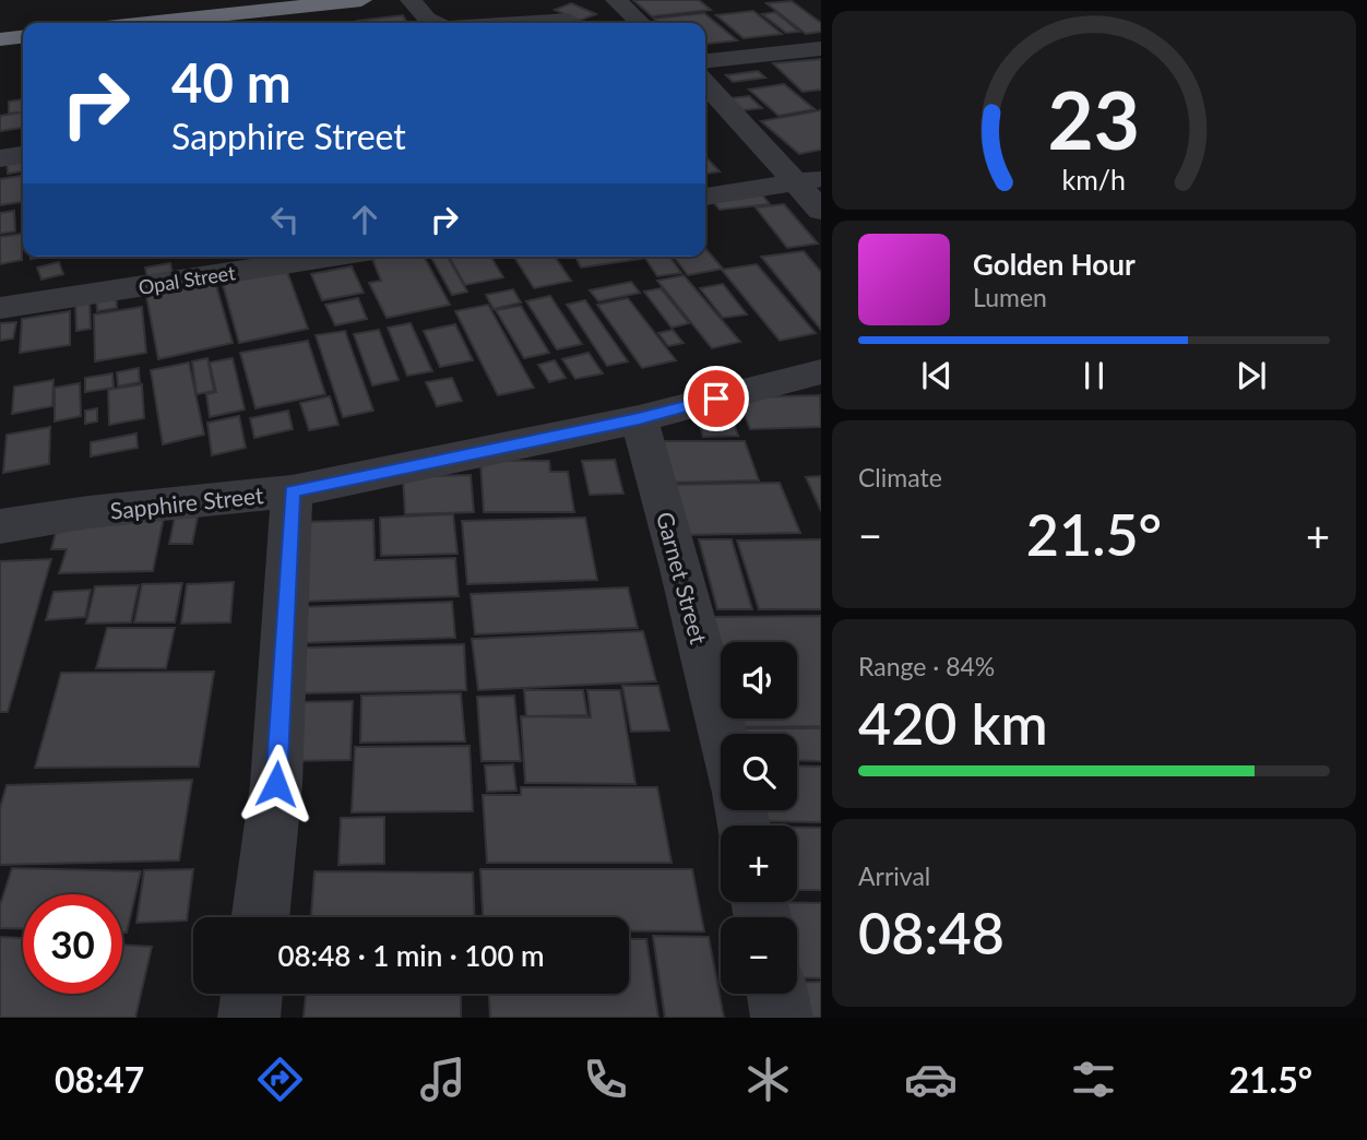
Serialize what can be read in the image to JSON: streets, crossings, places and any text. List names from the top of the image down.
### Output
{
  "streets": {
    "street": ["Opal Street", "Sapphire Street", "Garnet Street"]
  },
  "crossings": [
    ["Sapphire Street", "Garnet Street"]
  ],
  "page": {
    "turn": ["40 m", "Sapphire Street"],
    "song": ["Golden Hour", "Lumen"],
    "tile": [
      "Climate",
      ["Range · 84%", "420 km"],
      ["Arrival", "08:48"]
    ],
    "heat": ["−", "21.5°", "+"],
    "map_buttons": ["+", "−"],
    "limit": "30",
    "trip": "08:48 · 1 min · 100 m",
    "tabs": ["08:47", "21.5°"],
    "gauge": ["23", "km/h"]
  }
}
